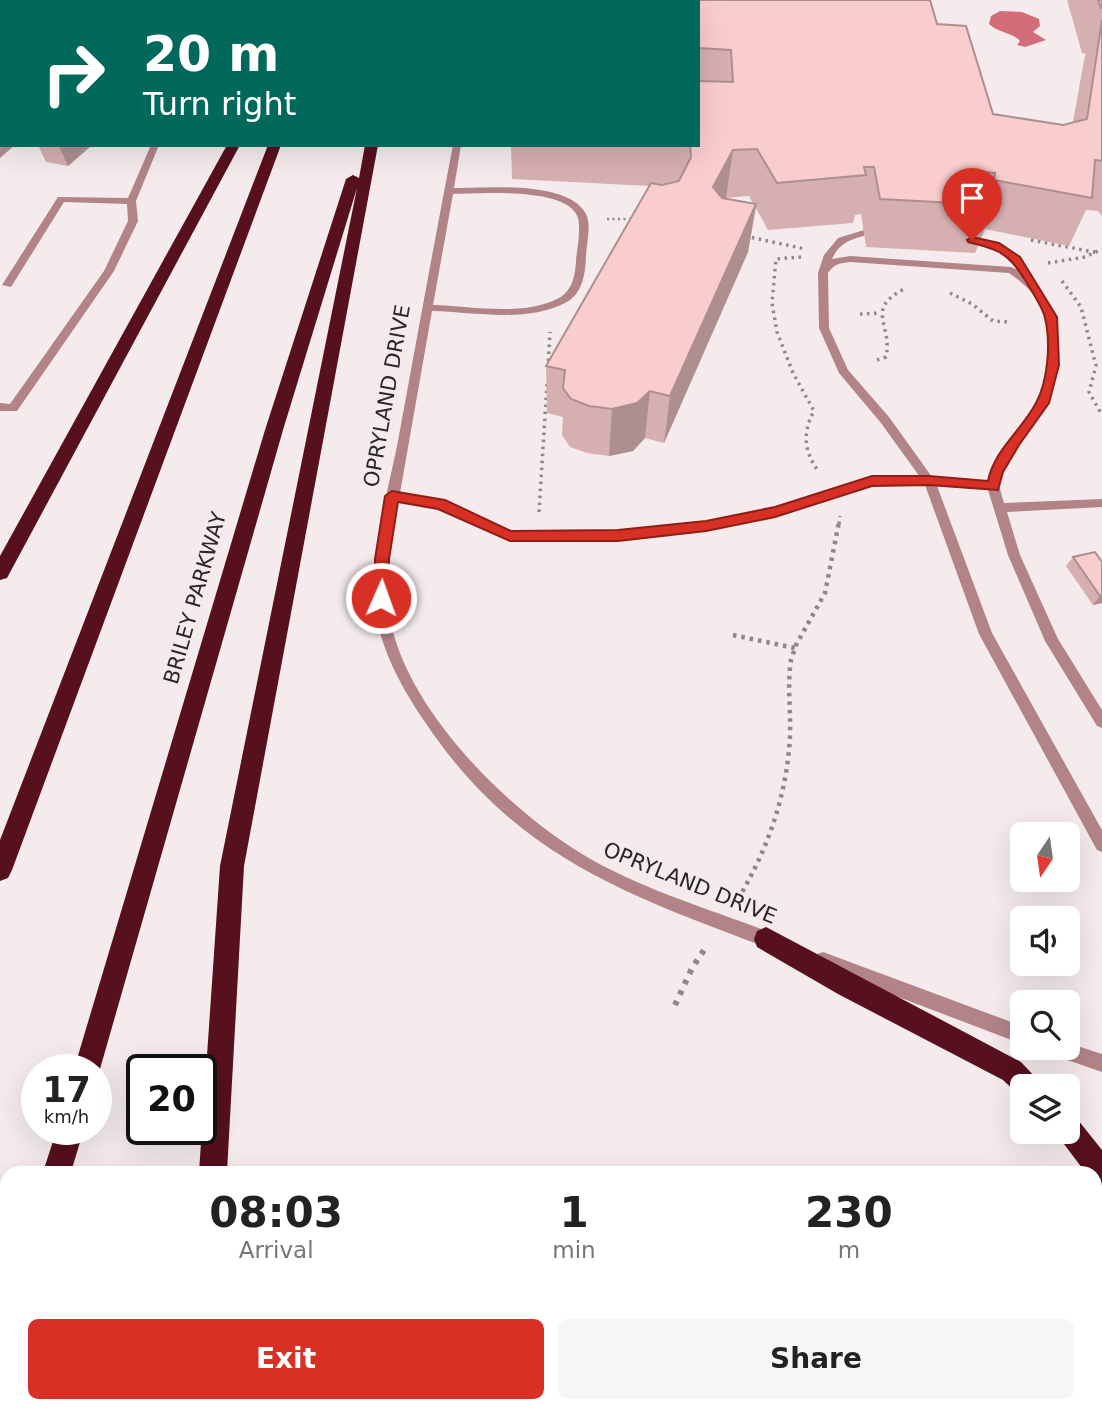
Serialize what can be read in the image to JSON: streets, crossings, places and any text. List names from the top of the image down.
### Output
{
  "streets": {
    "highway": ["BRILEY PARKWAY"],
    "lane": ["OPRYLAND DRIVE"]
  },
  "north": "bottom",
  "page": {
    "turn": ["20 m", "Turn right"],
    "speed": "17 km/h",
    "limit": "20",
    "eta": [
      "08:03",
      "Arrival",
      "1",
      "min",
      "230",
      "m"
    ],
    "buttons": ["Exit", "Share"]
  }
}
